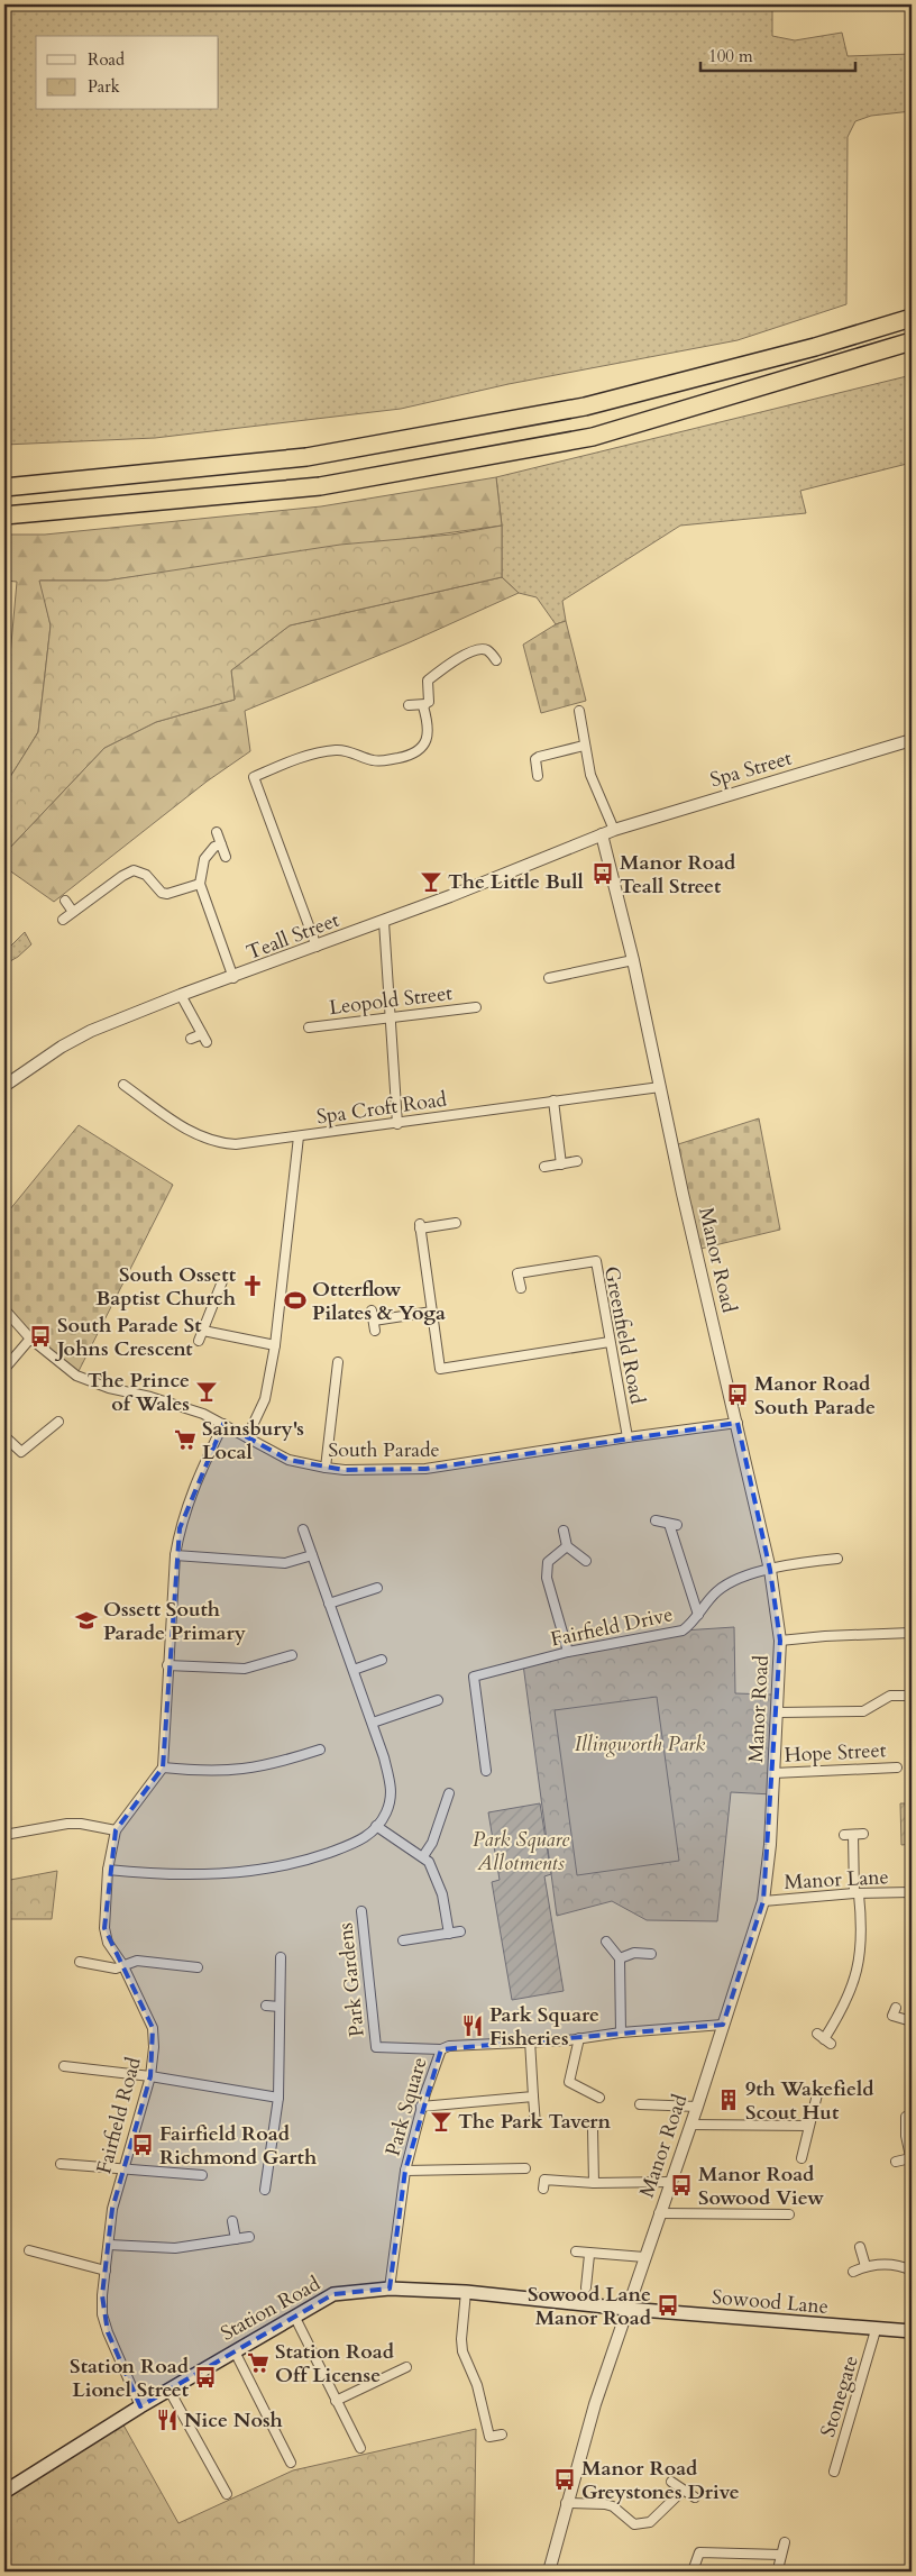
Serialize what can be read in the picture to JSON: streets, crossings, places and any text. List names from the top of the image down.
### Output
{
  "streets": {
    "main road": ["Sowood Lane", "Station Road"],
    "street": [
      "Spa Street",
      "Teall Street",
      "Leopold Street",
      "Spa Croft Road",
      "Manor Road",
      "Greenfield Road",
      "South Parade",
      "Fairfield Drive",
      "Hope Street",
      "Manor Lane",
      "Park Gardens",
      "Park Square",
      "Fairfield Road",
      "Stonegate"
    ]
  },
  "crossings": [
    ["Spa Street", "Teall Street"],
    ["Spa Street", "Manor Road"],
    ["Teall Street", "Manor Road"],
    ["Spa Croft Road", "Manor Road"],
    ["Manor Road", "South Parade"],
    ["Manor Road", "Fairfield Drive"],
    ["Manor Road", "Hope Street"],
    ["Manor Road", "Manor Lane"],
    ["Manor Road", "Park Square"],
    ["Manor Road", "Sowood Lane"],
    ["Manor Road", "Station Road"],
    ["Greenfield Road", "South Parade"],
    ["Park Gardens", "Park Square"],
    ["Park Square", "Station Road"],
    ["Fairfield Road", "Station Road"],
    ["Sowood Lane", "Station Road"],
    ["Sowood Lane", "Stonegate"]
  ],
  "parks": ["Illingworth Park", "Park Square Allotments"],
  "places": {
    "bus stop": [
      "Manor Road Teall Street",
      "South Parade St Johns Crescent",
      "Manor Road South Parade",
      "Fairfield Road Richmond Garth",
      "Manor Road Sowood View",
      "Sowood Lane Manor Road",
      "Station Road Lionel Street",
      "Manor Road Greystones Drive"
    ],
    "bar": ["The Little Bull", "The Prince of Wales", "The Park Tavern"],
    "church": ["South Ossett Baptist Church"],
    "sports": ["Otterflow Pilates & Yoga"],
    "supermarket": ["Sainsbury's Local", "Station Road Off License"],
    "school or university": ["Ossett South Parade Primary"],
    "restaurant": ["Park Square Fisheries", "Nice Nosh"],
    "building": ["9th Wakefield Scout Hut"]
  },
  "legend": ["Road", "Park"],
  "scale_bar": "100 m"
}
